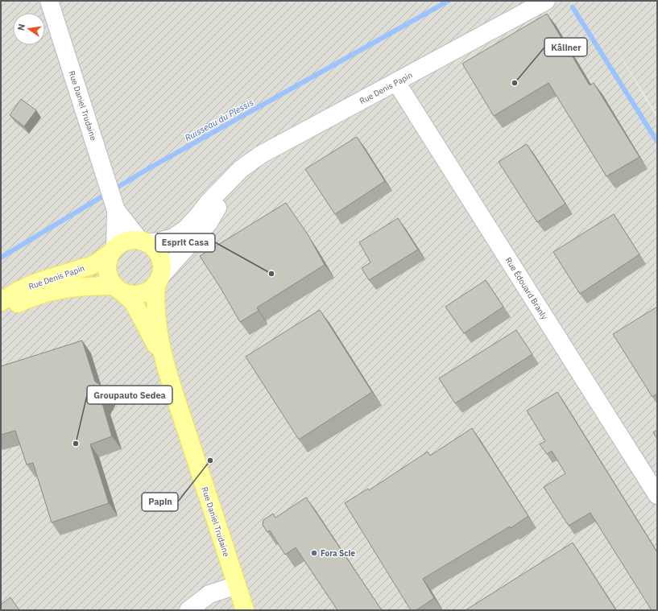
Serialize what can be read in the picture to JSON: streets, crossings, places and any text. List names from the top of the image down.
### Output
{
  "streets": {
    "main road": ["Rue Denis Papin", "Rue Daniel Trudaine"],
    "street": ["Rue Édouard Branly"]
  },
  "crossings": [
    ["Rue Denis Papin", "Rue Daniel Trudaine"],
    ["Rue Denis Papin", "Rue Édouard Branly"]
  ],
  "water": ["Ruisseau du Plessis"],
  "places": [
    "Kâliner",
    "Esprit Casa",
    "Groupauto Sedea",
    "Papin",
    "Fora Scie"
  ],
  "north": "left"
}
